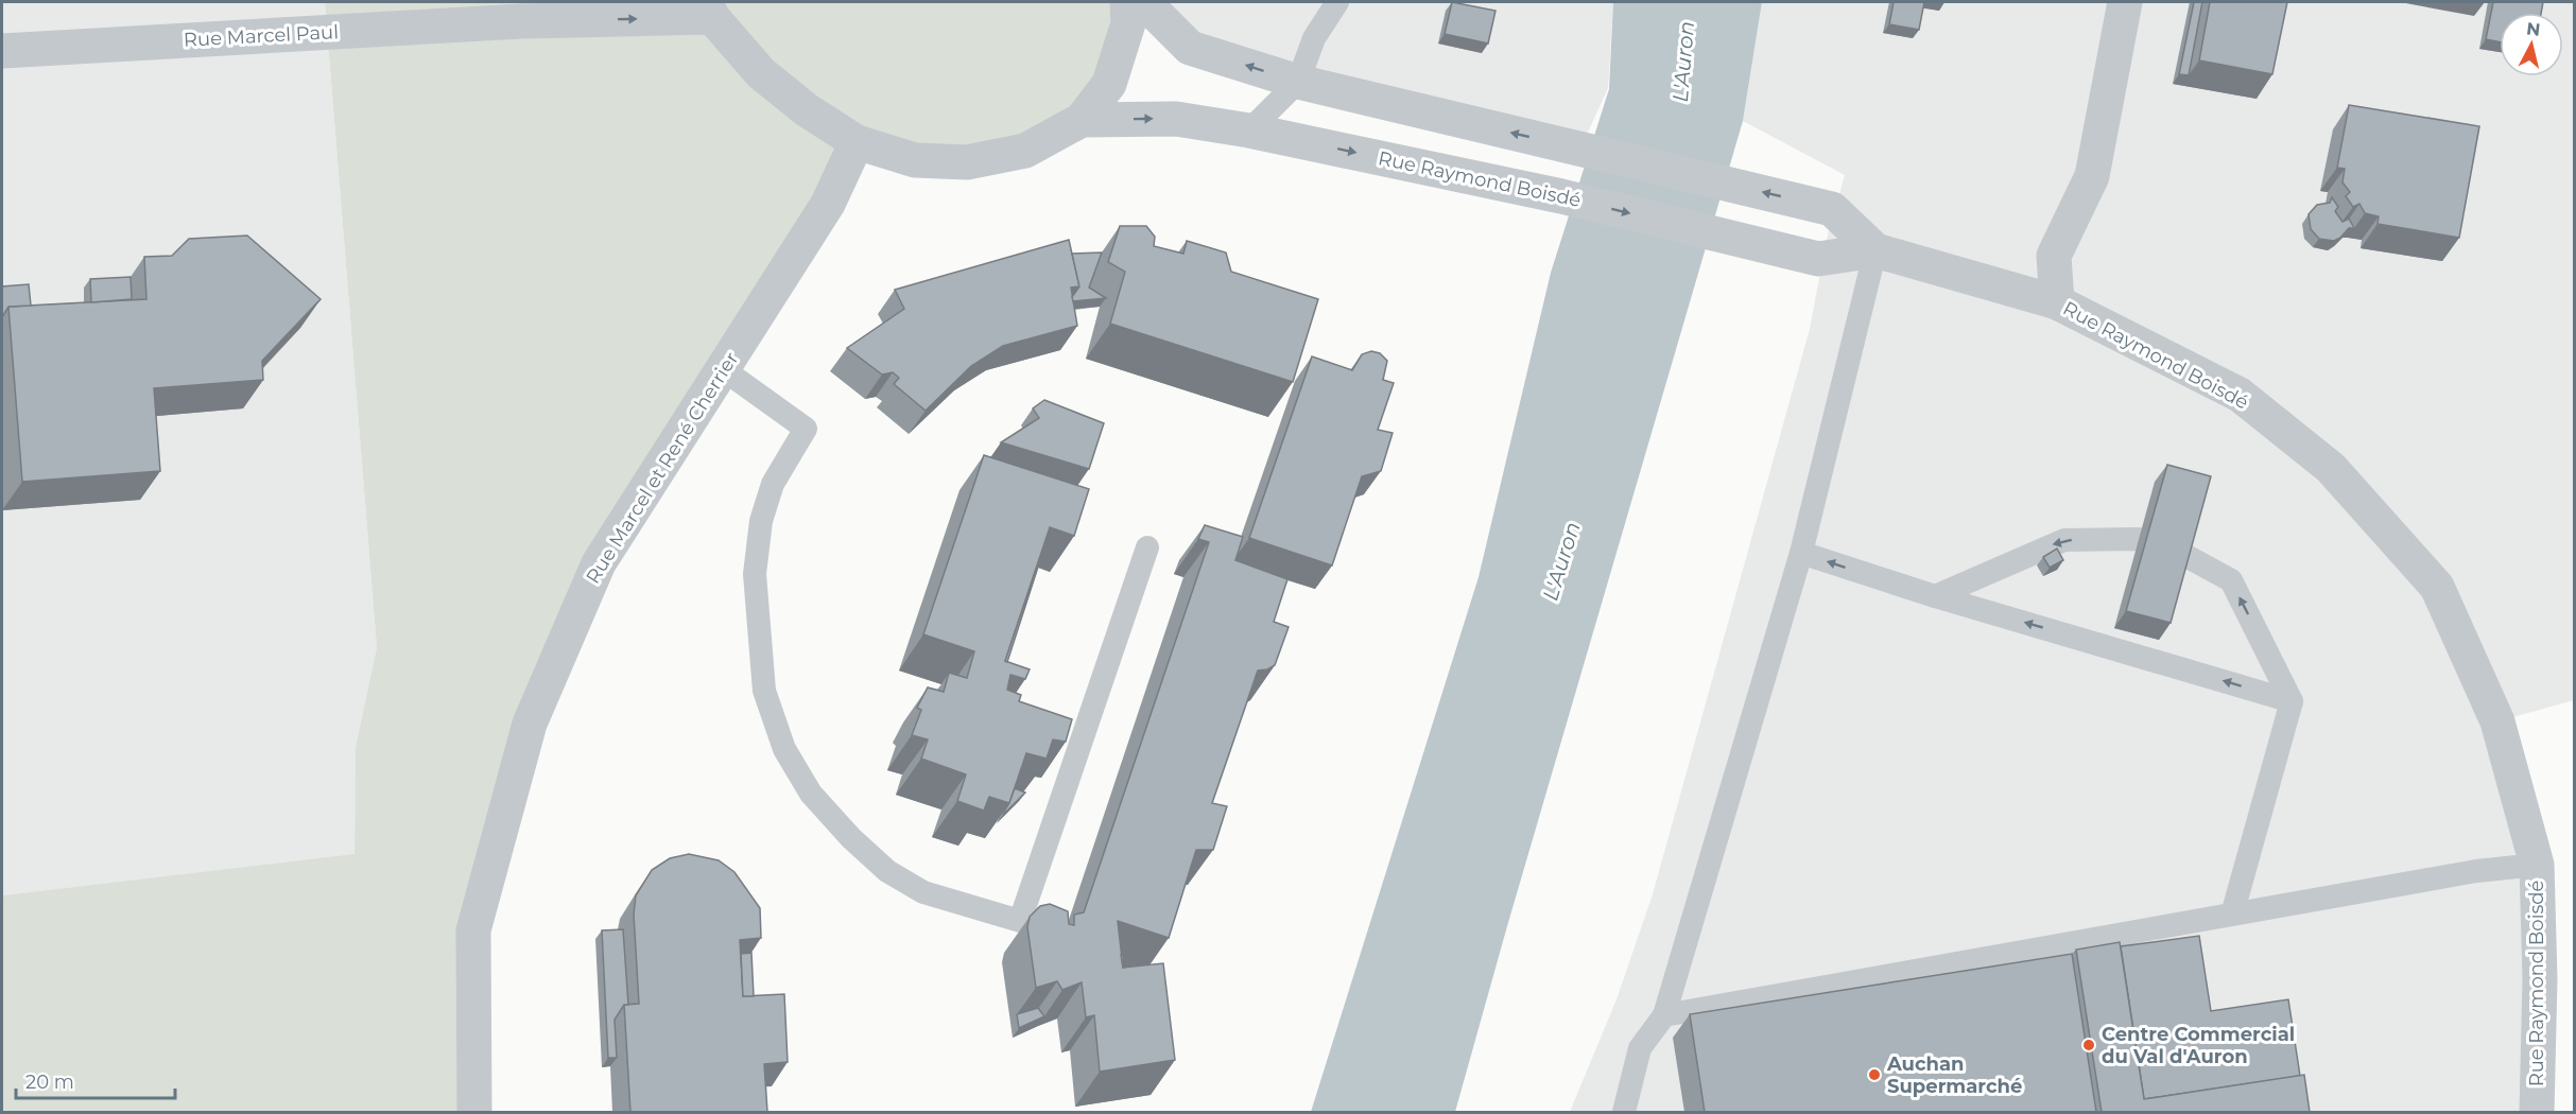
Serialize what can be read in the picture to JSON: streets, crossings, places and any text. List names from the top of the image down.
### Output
{
  "streets": {
    "street": ["Rue Marcel Paul", "Rue Raymond Boisdé", "Rue Marcel et René Cherrier"]
  },
  "water": ["L'Auron"],
  "places": ["Centre Commercial du Val d'Auron", "Auchan Supermarché"],
  "scale_bar": "20 m",
  "north": "top"
}
